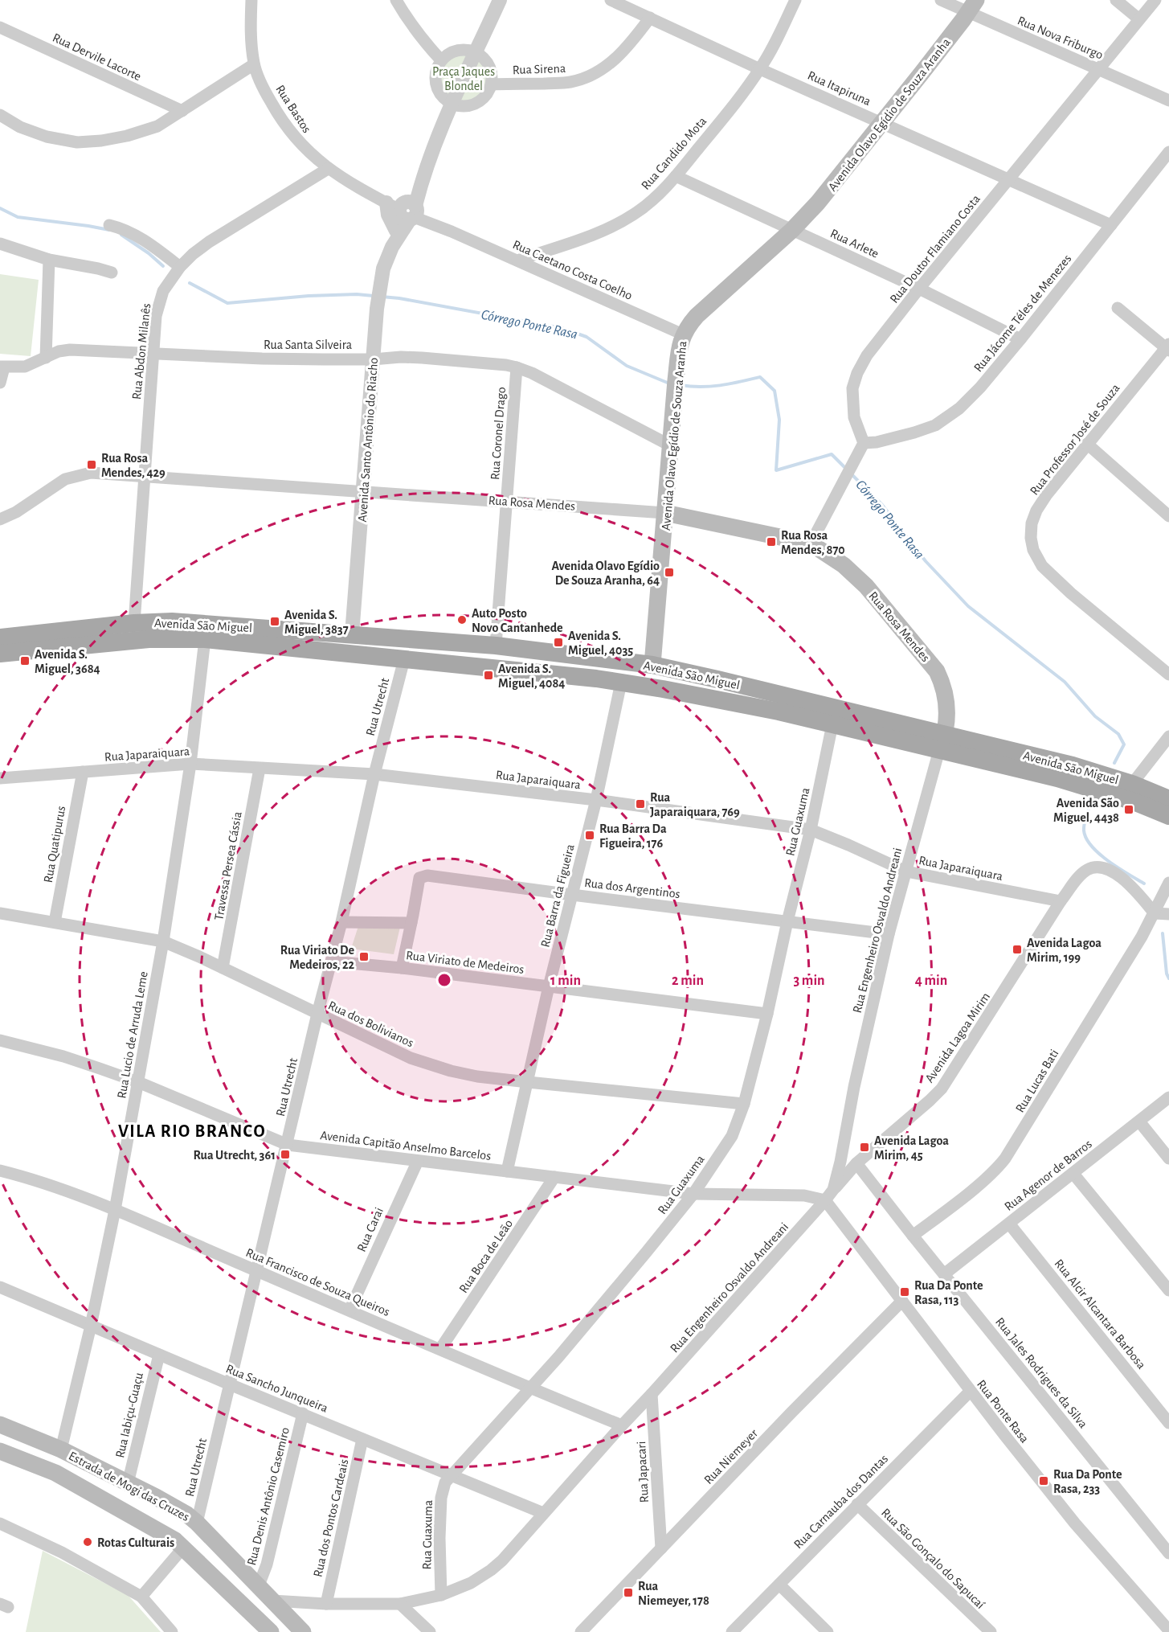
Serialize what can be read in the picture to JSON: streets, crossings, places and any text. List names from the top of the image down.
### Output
{
  "streets": {
    "main road": [
      "Avenida Olavo Egídio de Souza Aranha",
      "Rua Rosa Mendes",
      "Avenida São Miguel",
      "Estrada de Mogi das Cruzes"
    ],
    "street": [
      "Rua Nova Friburgo",
      "Rua Dervile Lacorte",
      "Rua Sirena",
      "Rua Itapiruna",
      "Rua Bastos",
      "Rua Candido Mota",
      "Rua Arlete",
      "Rua Doutor Flamiano Costa",
      "Rua Caetano Costa Coelho",
      "Rua Jácome Téles de Menezes",
      "Rua Santa Silveira",
      "Rua Abdon Milanês",
      "Rua Coronel Drago",
      "Rua Professor José de Souza",
      "Avenida Santo Antônio do Riacho",
      "Rua Utrecht",
      "Rua Japaraiquara",
      "Rua Guaxuma",
      "Rua Quatipurus",
      "Travessa Persea Cássia",
      "Rua dos Argentinos",
      "Rua Barra da Figueira",
      "Rua Engenheiro Osvaldo Andreani",
      "Rua Viriato de Medeiros",
      "Rua dos Bolivianos",
      "Rua Lucio de Arruda Leme",
      "Avenida Lagoa Mirim",
      "Rua Lucas Bati",
      "Avenida Capitão Anselmo Barcelos",
      "Rua Agenor de Barros",
      "Rua Carai",
      "Rua Boca de Leão",
      "Rua Francisco de Souza Queiros",
      "Rua Alcir Alcantara Barbosa",
      "Rua Jales Rodrigues da Silva",
      "Rua Sancho Junqueira",
      "Rua Ponte Rasa",
      "Rua Iabiçu-Guaçu",
      "Rua Niemeyer",
      "Rua Japacari",
      "Rua Denis Antônio Casemiro",
      "Rua Carnauba dos Dantas",
      "Rua dos Pontos Cardeais",
      "Rua São Gonçalo do Sapucaí"
    ]
  },
  "crossings": [
    ["Rua Nova Friburgo", "Avenida Olavo Egídio de Souza Aranha"],
    ["Rua Nova Friburgo", "Rua Doutor Flamiano Costa"],
    ["Rua Sirena", "Rua Itapiruna"],
    ["Rua Itapiruna", "Avenida Olavo Egídio de Souza Aranha"],
    ["Rua Itapiruna", "Rua Candido Mota"],
    ["Rua Itapiruna", "Rua Doutor Flamiano Costa"],
    ["Rua Itapiruna", "Rua Jácome Téles de Menezes"],
    ["Rua Bastos", "Rua Caetano Costa Coelho"],
    ["Rua Bastos", "Rua Abdon Milanês"],
    ["Rua Bastos", "Avenida Santo Antônio do Riacho"],
    ["Avenida Olavo Egídio de Souza Aranha", "Rua Arlete"],
    ["Avenida Olavo Egídio de Souza Aranha", "Rua Caetano Costa Coelho"],
    ["Avenida Olavo Egídio de Souza Aranha", "Rua Santa Silveira"],
    ["Avenida Olavo Egídio de Souza Aranha", "Rua Rosa Mendes"],
    ["Avenida Olavo Egídio de Souza Aranha", "Avenida São Miguel"],
    ["Rua Candido Mota", "Rua Arlete"],
    ["Rua Candido Mota", "Rua Caetano Costa Coelho"],
    ["Rua Arlete", "Rua Doutor Flamiano Costa"],
    ["Rua Arlete", "Rua Jácome Téles de Menezes"],
    ["Rua Doutor Flamiano Costa", "Rua Jácome Téles de Menezes"],
    ["Rua Caetano Costa Coelho", "Avenida Santo Antônio do Riacho"],
    ["Rua Santa Silveira", "Rua Abdon Milanês"],
    ["Rua Santa Silveira", "Rua Coronel Drago"],
    ["Rua Santa Silveira", "Avenida Santo Antônio do Riacho"],
    ["Rua Abdon Milanês", "Rua Rosa Mendes"],
    ["Rua Abdon Milanês", "Avenida São Miguel"],
    ["Rua Coronel Drago", "Rua Rosa Mendes"],
    ["Rua Coronel Drago", "Avenida São Miguel"],
    ["Avenida Santo Antônio do Riacho", "Rua Rosa Mendes"],
    ["Avenida Santo Antônio do Riacho", "Avenida São Miguel"],
    ["Rua Rosa Mendes", "Avenida São Miguel"],
    ["Rua Rosa Mendes", "Rua Engenheiro Osvaldo Andreani"],
    ["Avenida São Miguel", "Rua Utrecht"],
    ["Avenida São Miguel", "Rua Guaxuma"],
    ["Avenida São Miguel", "Rua Barra da Figueira"],
    ["Avenida São Miguel", "Rua Engenheiro Osvaldo Andreani"],
    ["Avenida São Miguel", "Rua Lucio de Arruda Leme"],
    ["Rua Utrecht", "Rua Japaraiquara"],
    ["Rua Utrecht", "Rua Viriato de Medeiros"],
    ["Rua Utrecht", "Rua dos Bolivianos"],
    ["Rua Utrecht", "Avenida Capitão Anselmo Barcelos"],
    ["Rua Utrecht", "Rua Francisco de Souza Queiros"],
    ["Rua Utrecht", "Rua Sancho Junqueira"],
    ["Rua Utrecht", "Estrada de Mogi das Cruzes"],
    ["Rua Japaraiquara", "Rua Guaxuma"],
    ["Rua Japaraiquara", "Rua Quatipurus"],
    ["Rua Japaraiquara", "Travessa Persea Cássia"],
    ["Rua Japaraiquara", "Rua Barra da Figueira"],
    ["Rua Japaraiquara", "Rua Engenheiro Osvaldo Andreani"],
    ["Rua Japaraiquara", "Rua Lucio de Arruda Leme"],
    ["Rua Japaraiquara", "Avenida Lagoa Mirim"],
    ["Rua Guaxuma", "Rua dos Argentinos"],
    ["Rua Guaxuma", "Rua Engenheiro Osvaldo Andreani"],
    ["Rua Guaxuma", "Rua Viriato de Medeiros"],
    ["Rua Guaxuma", "Rua dos Bolivianos"],
    ["Rua Guaxuma", "Avenida Capitão Anselmo Barcelos"],
    ["Rua Guaxuma", "Rua Francisco de Souza Queiros"],
    ["Rua Guaxuma", "Rua Sancho Junqueira"],
    ["Rua Quatipurus", "Rua dos Bolivianos"],
    ["Travessa Persea Cássia", "Rua dos Bolivianos"],
    ["Rua dos Argentinos", "Rua Barra da Figueira"],
    ["Rua dos Argentinos", "Rua Engenheiro Osvaldo Andreani"],
    ["Rua Barra da Figueira", "Rua Viriato de Medeiros"],
    ["Rua Barra da Figueira", "Rua dos Bolivianos"],
    ["Rua Barra da Figueira", "Avenida Capitão Anselmo Barcelos"],
    ["Rua Engenheiro Osvaldo Andreani", "Avenida Lagoa Mirim"],
    ["Rua Engenheiro Osvaldo Andreani", "Avenida Capitão Anselmo Barcelos"],
    ["Rua Engenheiro Osvaldo Andreani", "Rua Francisco de Souza Queiros"],
    ["Rua Engenheiro Osvaldo Andreani", "Rua Sancho Junqueira"],
    ["Rua Engenheiro Osvaldo Andreani", "Rua Ponte Rasa"],
    ["Rua Engenheiro Osvaldo Andreani", "Rua Japacari"],
    ["Rua Engenheiro Osvaldo Andreani", "Estrada de Mogi das Cruzes"],
    ["Rua Engenheiro Osvaldo Andreani", "Rua dos Pontos Cardeais"],
    ["Rua dos Bolivianos", "Rua Lucio de Arruda Leme"],
    ["Rua Lucio de Arruda Leme", "Avenida Capitão Anselmo Barcelos"],
    ["Rua Lucio de Arruda Leme", "Rua Francisco de Souza Queiros"],
    ["Rua Lucio de Arruda Leme", "Rua Sancho Junqueira"],
    ["Rua Lucio de Arruda Leme", "Estrada de Mogi das Cruzes"],
    ["Avenida Lagoa Mirim", "Rua Lucas Bati"],
    ["Avenida Lagoa Mirim", "Rua Jales Rodrigues da Silva"],
    ["Rua Lucas Bati", "Rua Jales Rodrigues da Silva"],
    ["Avenida Capitão Anselmo Barcelos", "Rua Carai"],
    ["Avenida Capitão Anselmo Barcelos", "Rua Boca de Leão"],
    ["Avenida Capitão Anselmo Barcelos", "Rua Ponte Rasa"],
    ["Rua Agenor de Barros", "Rua Alcir Alcantara Barbosa"],
    ["Rua Agenor de Barros", "Rua Jales Rodrigues da Silva"],
    ["Rua Carai", "Rua Francisco de Souza Queiros"],
    ["Rua Boca de Leão", "Rua Francisco de Souza Queiros"],
    ["Rua Sancho Junqueira", "Rua Iabiçu-Guaçu"],
    ["Rua Sancho Junqueira", "Rua Denis Antônio Casemiro"],
    ["Rua Sancho Junqueira", "Rua dos Pontos Cardeais"],
    ["Rua Ponte Rasa", "Rua Niemeyer"],
    ["Rua Ponte Rasa", "Rua Carnauba dos Dantas"],
    ["Rua Iabiçu-Guaçu", "Estrada de Mogi das Cruzes"],
    ["Rua Niemeyer", "Rua Japacari"],
    ["Estrada de Mogi das Cruzes", "Rua Denis Antônio Casemiro"],
    ["Rua Carnauba dos Dantas", "Rua São Gonçalo do Sapucaí"]
  ],
  "districts": ["VILA RIO BRANCO"],
  "water": ["Córrego Ponte Rasa"],
  "parks": ["Praça Jaques Blondel"],
  "places": {
    "transit": [
      "Rua Rosa Mendes, 429",
      "Rua Rosa Mendes, 870",
      "Avenida Olavo Egídio De Souza Aranha, 64",
      "Avenida S. Miguel, 3837",
      "Avenida S. Miguel, 4035",
      "Avenida S. Miguel, 3684",
      "Avenida S. Miguel, 4084",
      "Rua Japaraiquara, 769",
      "Avenida São Miguel, 4438",
      "Rua Barra Da Figueira, 176",
      "Avenida Lagoa Mirim, 199",
      "Rua Viriato De Medeiros, 22",
      "Avenida Lagoa Mirim, 45",
      "Rua Utrecht, 361",
      "Rua Da Ponte Rasa, 113",
      "Rua Da Ponte Rasa, 233",
      "Rua Niemeyer, 178"
    ],
    "other": ["Auto Posto Novo Cantanhede", "Rotas Culturais"]
  },
  "rings": [
    "1 min",
    "2 min",
    "3 min",
    "4 min"
  ]
}
